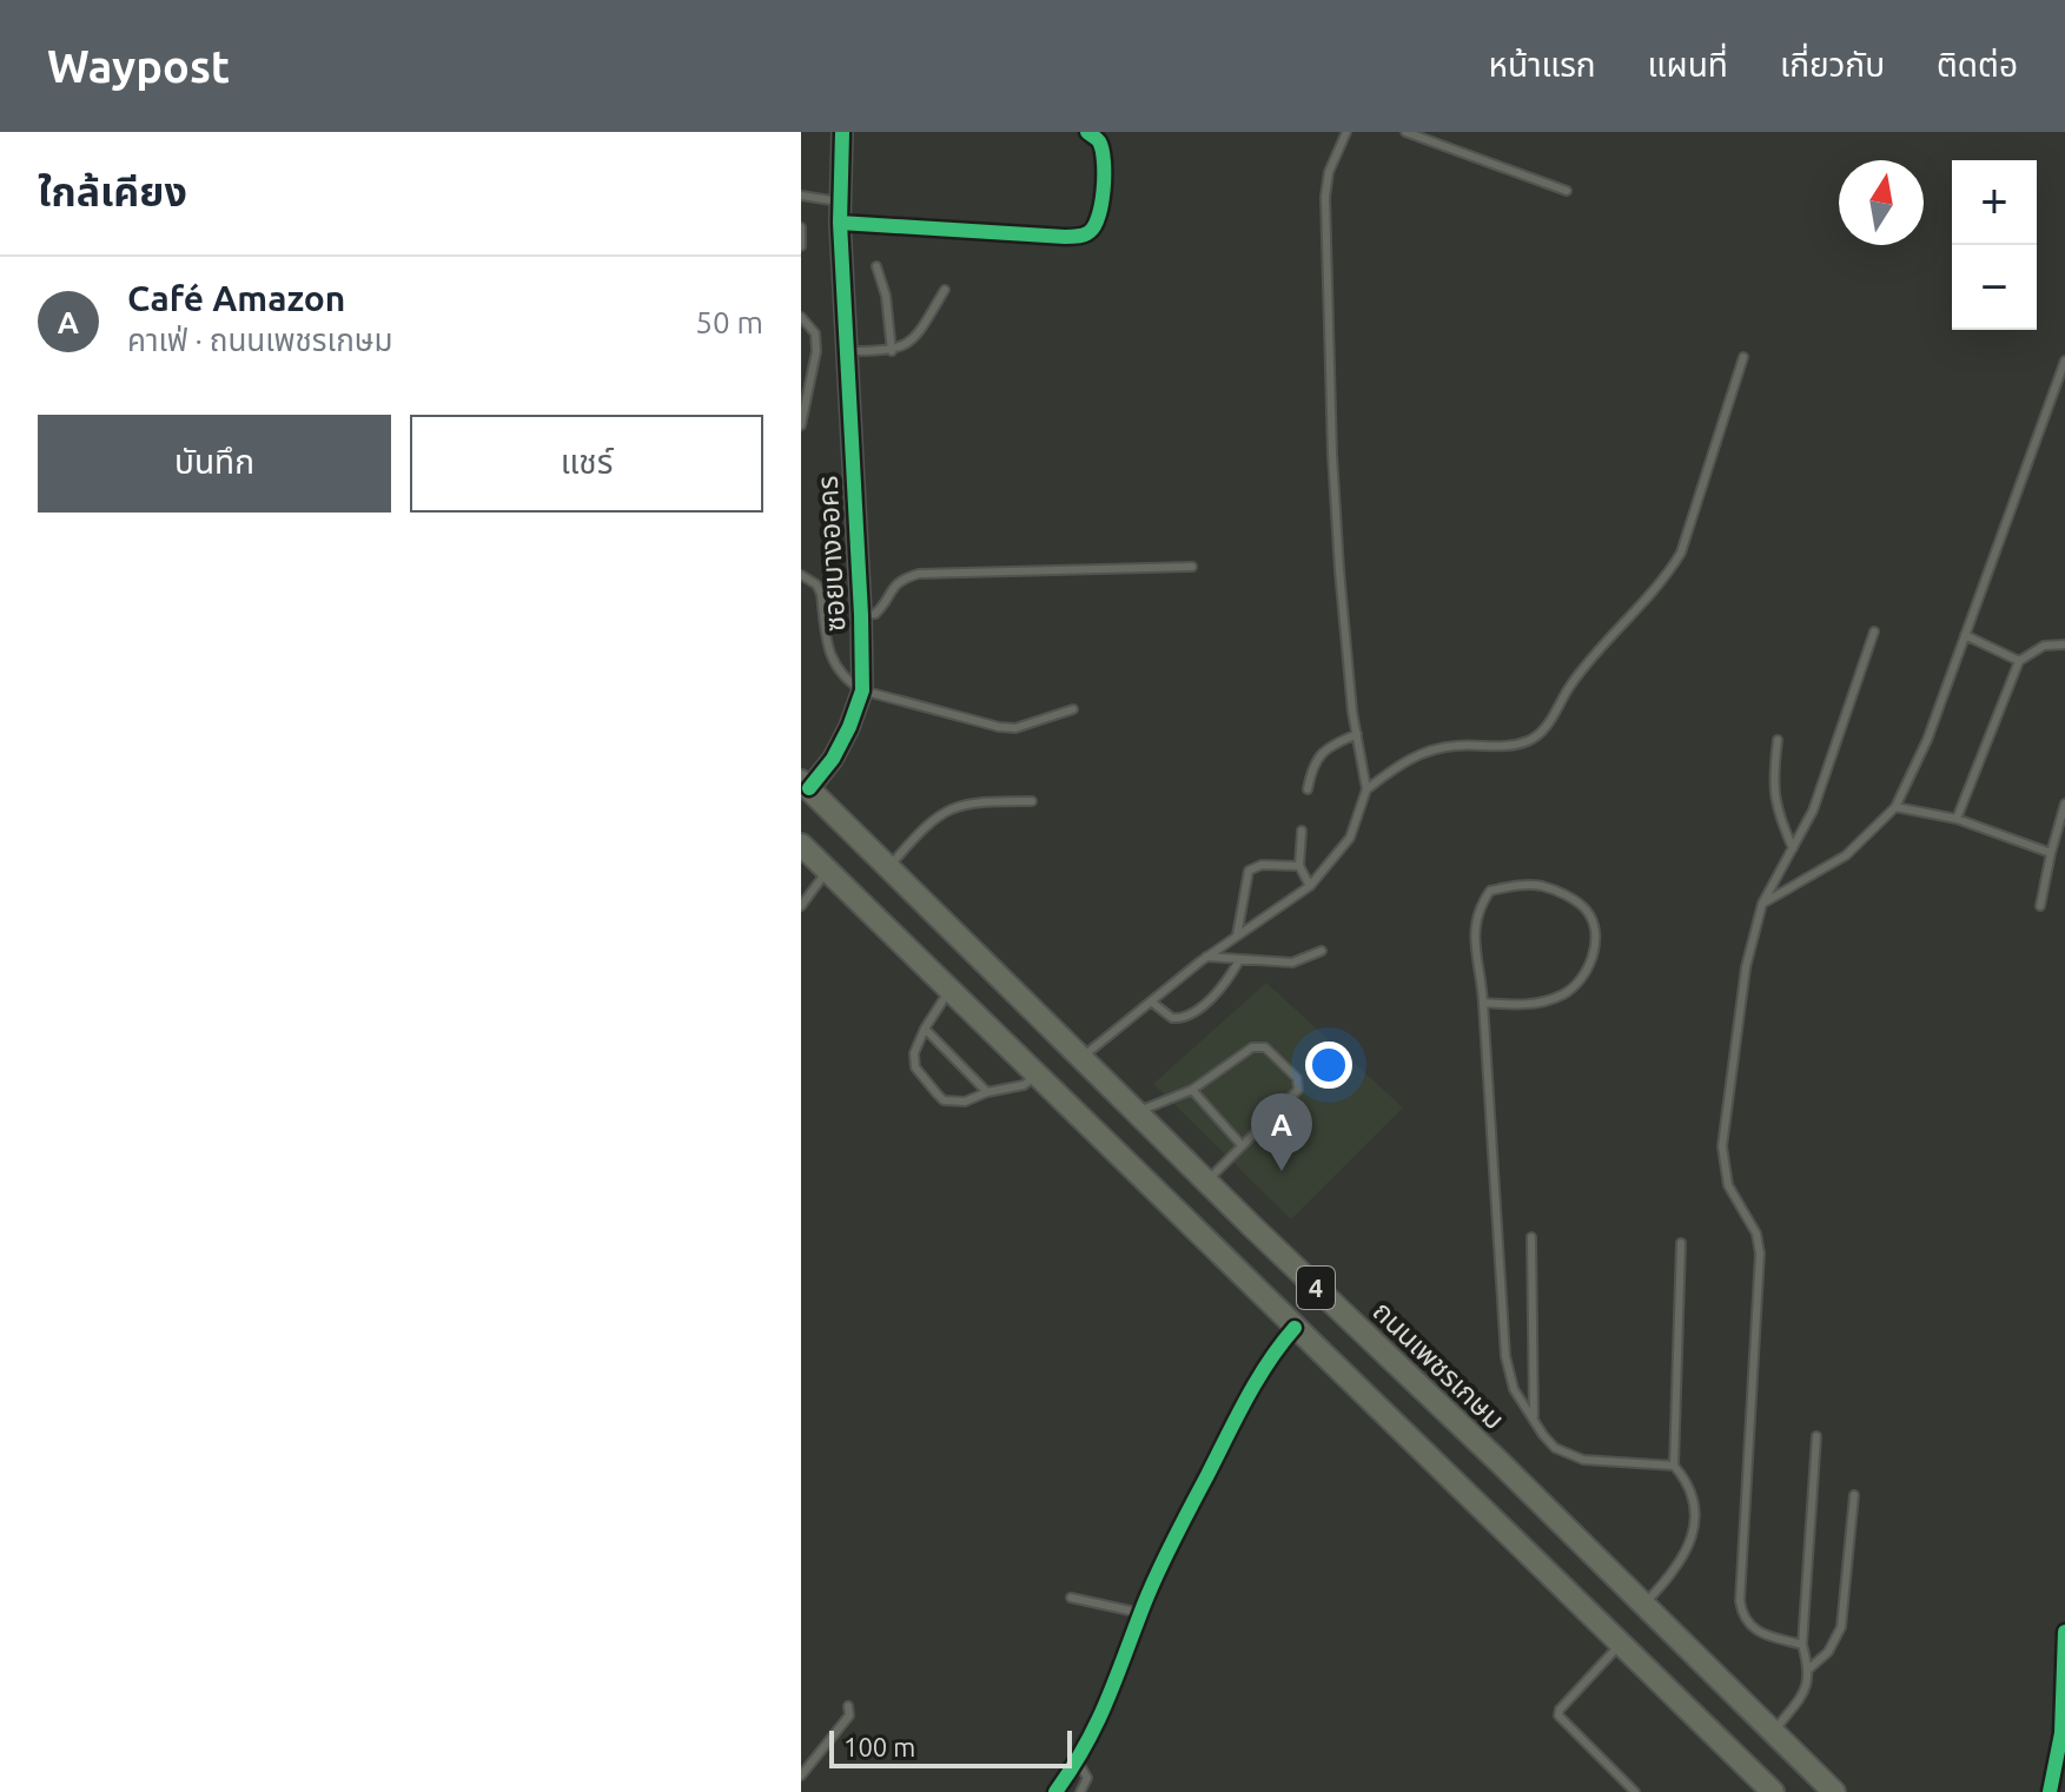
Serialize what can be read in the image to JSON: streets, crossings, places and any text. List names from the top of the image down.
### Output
{
  "streets": {
    "main road": ["4", "ถนนเพชรเกษม"],
    "street": ["ซอยบางออคร"]
  },
  "crossings": [
    ["ซอยบางออคร", "ถนนเพชรเกษม"]
  ],
  "scale_bar": "100 m",
  "north": "top",
  "page": {
    "header": "Waypost",
    "nav": [
      "หน้าแรก",
      "แผนที่",
      "เกี่ยวกับ",
      "ติดต่อ"
    ],
    "heading": "ใกล้เคียง",
    "map_buttons": ["+", "−"],
    "list": [
      {
        "mark": "A",
        "name": "Café Amazon",
        "note": "คาเฟ่ · ถนนเพชรเกษม",
        "value": "50 m"
      }
    ],
    "buttons": ["บันทึก", "แชร์"],
    "pins": "A",
    "scale": "100 m"
  }
}
